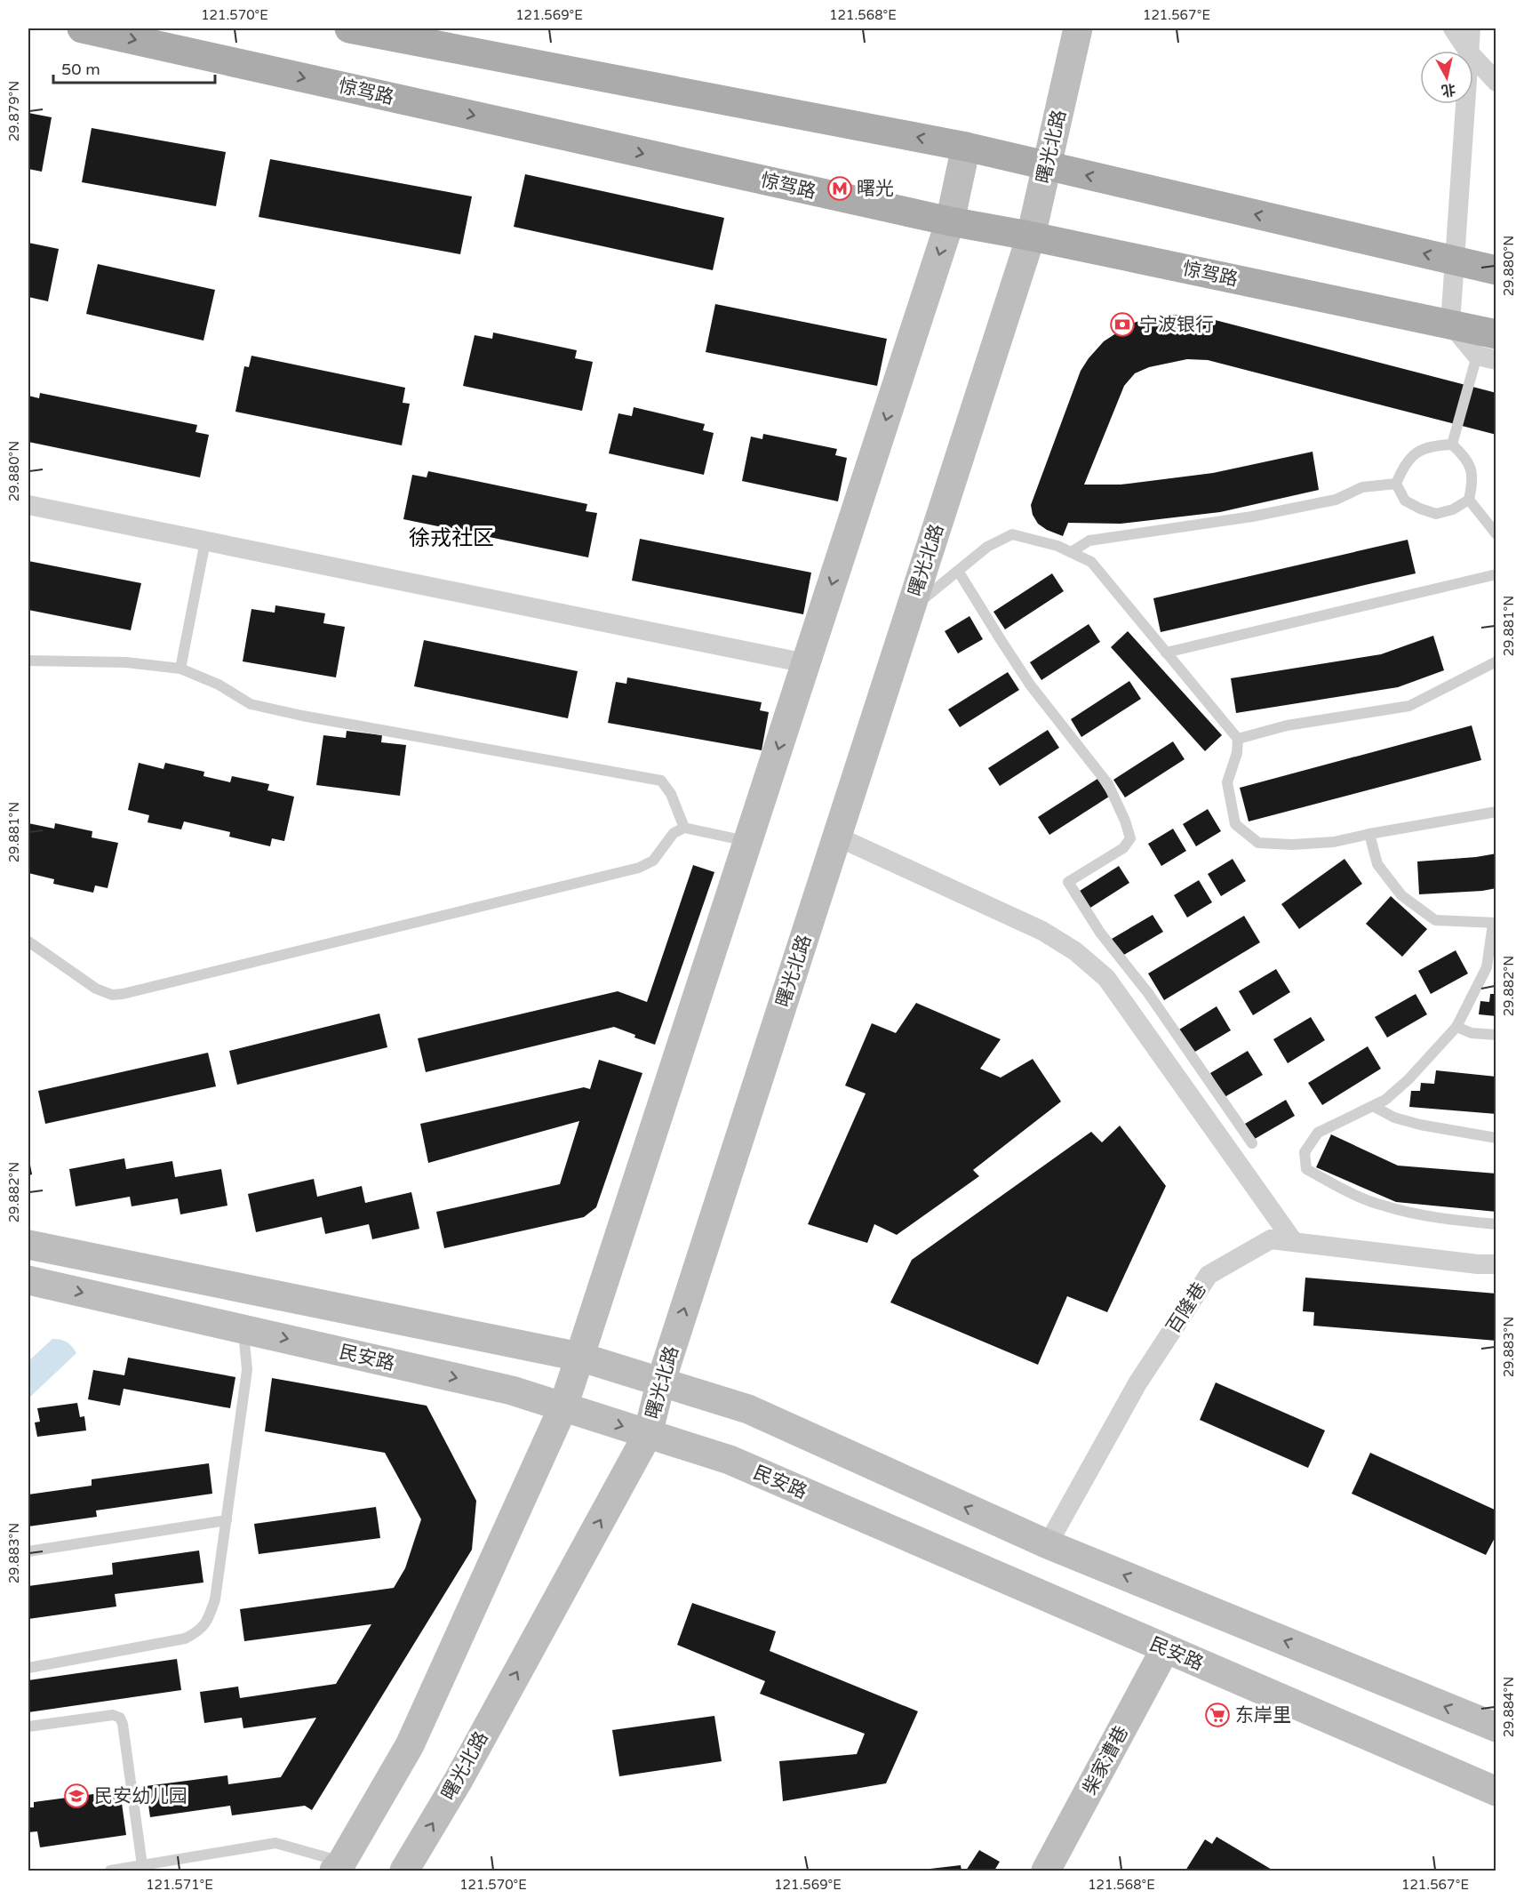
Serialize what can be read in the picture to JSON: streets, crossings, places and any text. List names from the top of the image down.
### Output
{
  "streets": {
    "main road": [
      "惊驾路",
      "曙光北路",
      "民安路",
      "柴家漕巷"
    ],
    "street": ["百隆巷"]
  },
  "crossings": [
    ["惊驾路", "曙光北路"],
    ["曙光北路", "民安路"],
    ["民安路", "柴家漕巷"]
  ],
  "districts": ["徐戎社区"],
  "places": {
    "metro station": ["曙光"],
    "bank": ["宁波银行"],
    "supermarket": ["东岸里"],
    "school or university": ["民安幼儿园"]
  },
  "scale_bar": "50 m",
  "north": "bottom",
  "coordinates": [
    "121.570°E",
    "121.569°E",
    "121.568°E",
    "121.567°E",
    "29.879°N",
    "29.880°N",
    "29.881°N",
    "29.882°N",
    "29.883°N",
    "29.884°N",
    "121.571°E"
  ]
}
